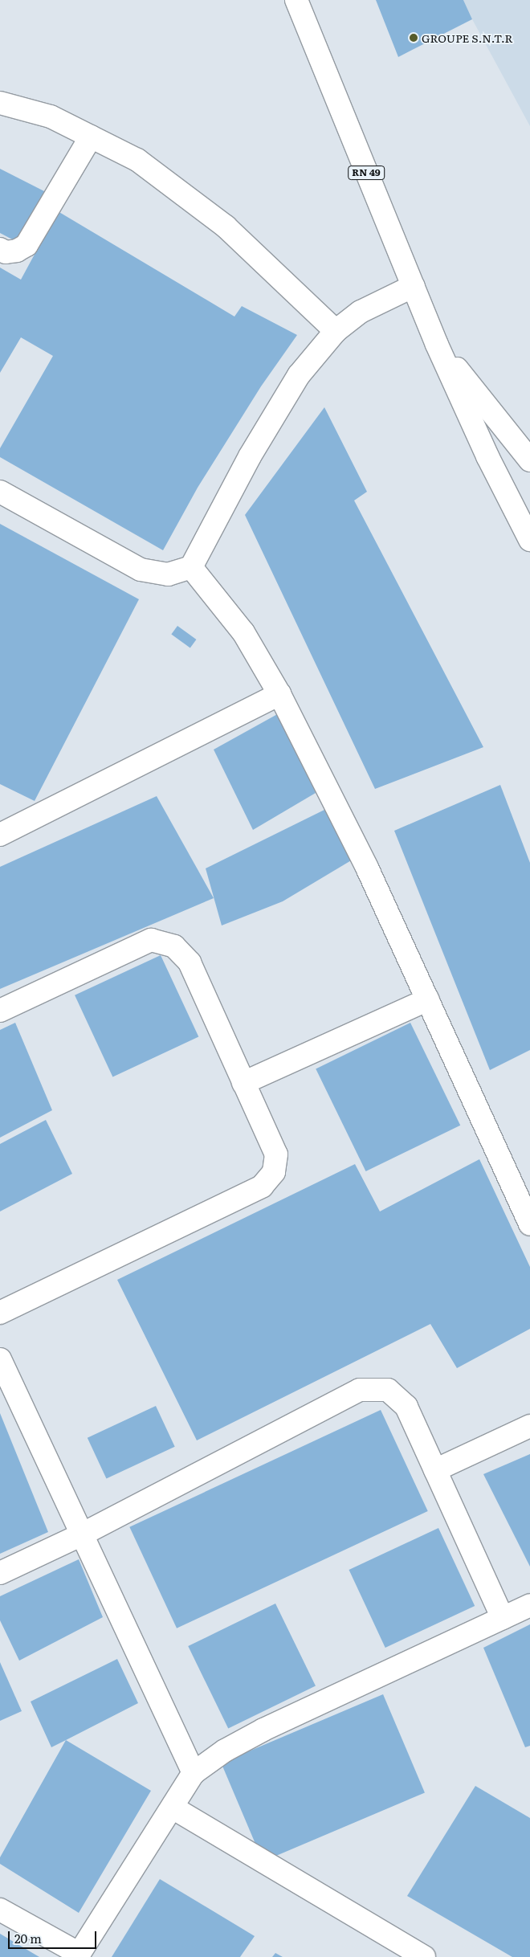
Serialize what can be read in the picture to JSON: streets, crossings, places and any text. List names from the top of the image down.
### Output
{
  "streets": {
    "main road": ["RN 49"]
  },
  "places": ["GROUPE S.N.T.R"],
  "scale_bar": "20 m"
}
